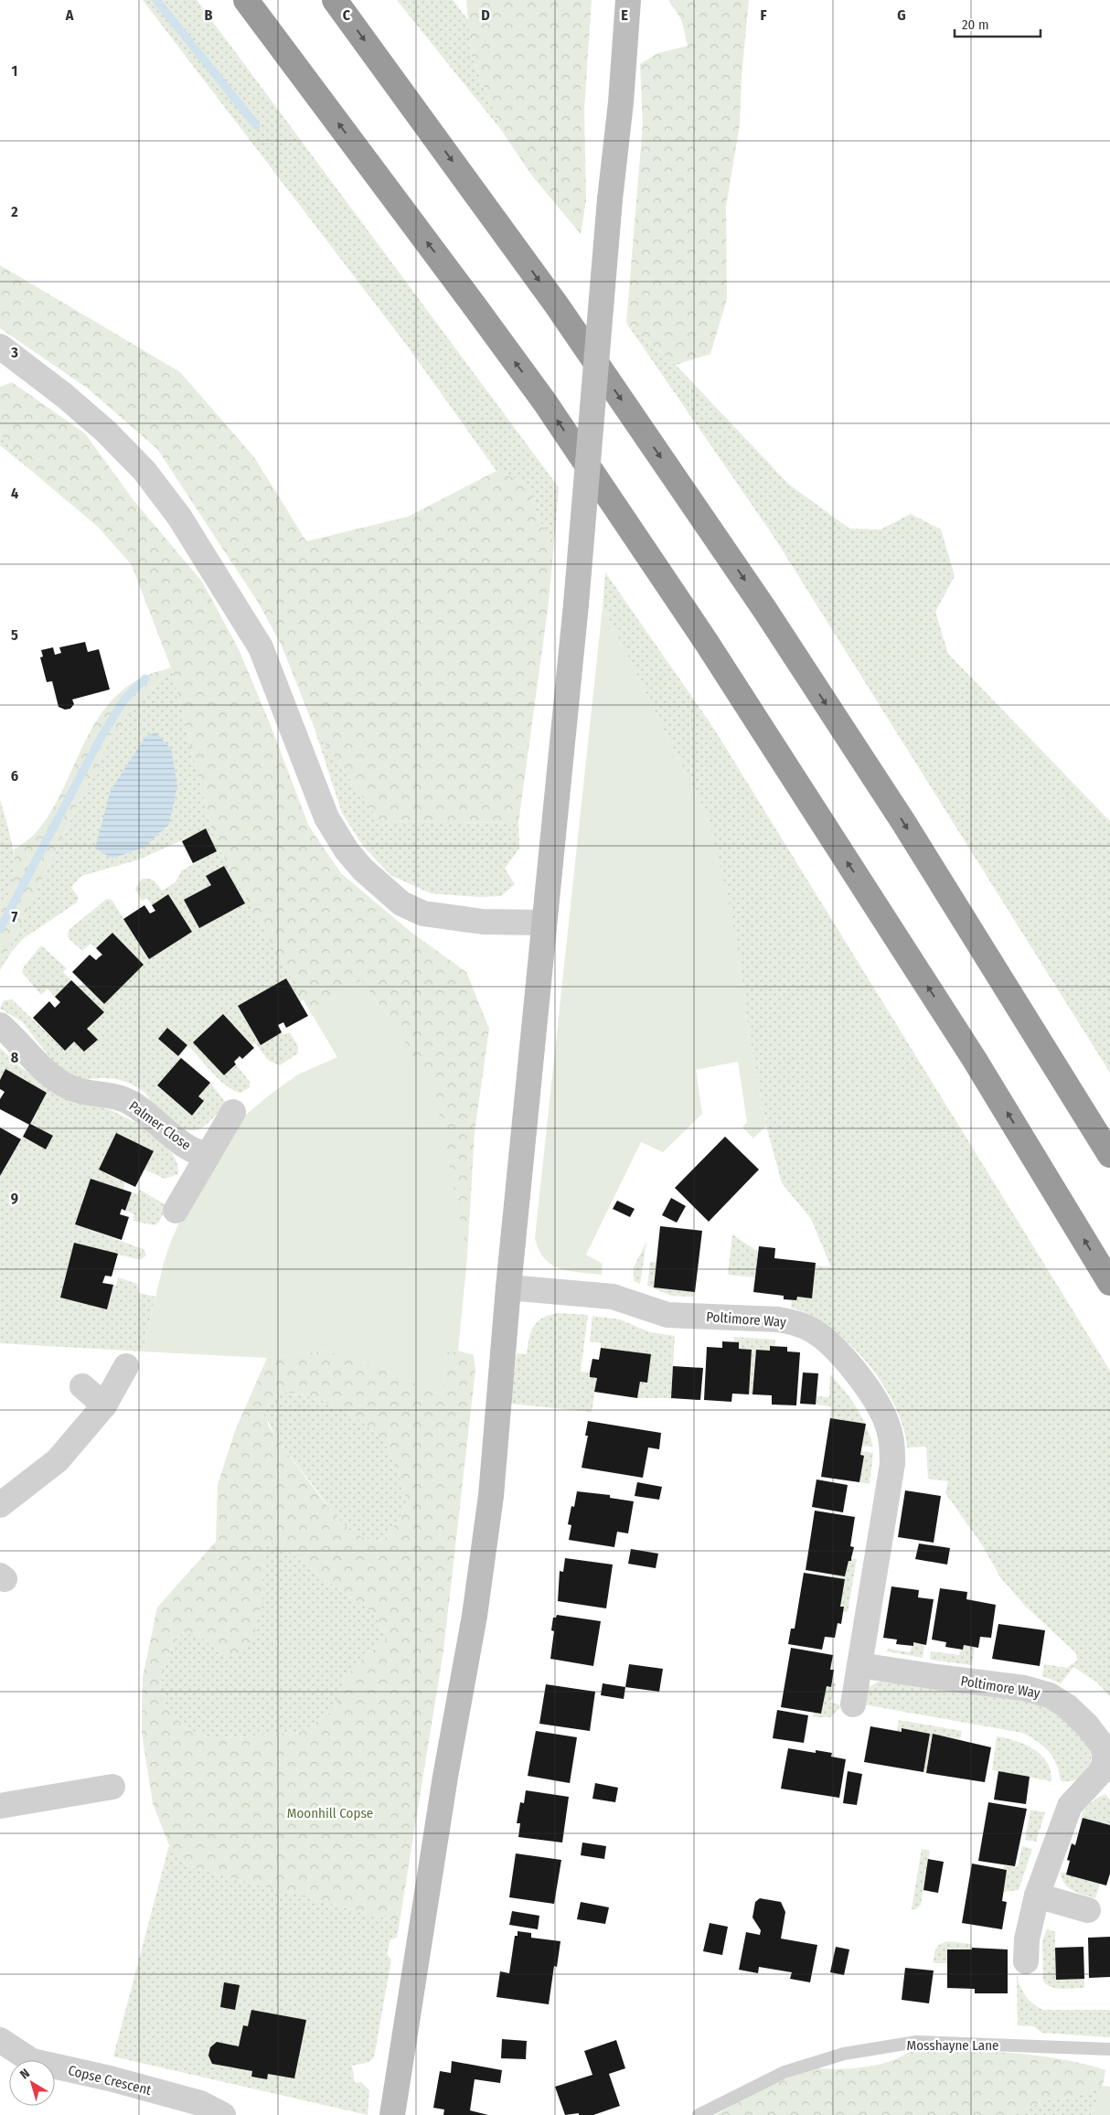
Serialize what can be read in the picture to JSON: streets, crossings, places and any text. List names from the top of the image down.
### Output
{
  "streets": {
    "street": ["Palmer Close", "Poltimore Way", "Copse Crescent"],
    "lane": ["Mosshayne Lane"]
  },
  "parks": ["Moonhill Copse"],
  "scale_bar": "20 m",
  "north": "top left",
  "grid": {
    "columns": [
      "A",
      "B",
      "C",
      "D",
      "E",
      "F",
      "G"
    ],
    "rows": [
      "1",
      "2",
      "3",
      "4",
      "5",
      "6",
      "7",
      "8",
      "9"
    ]
  }
}
